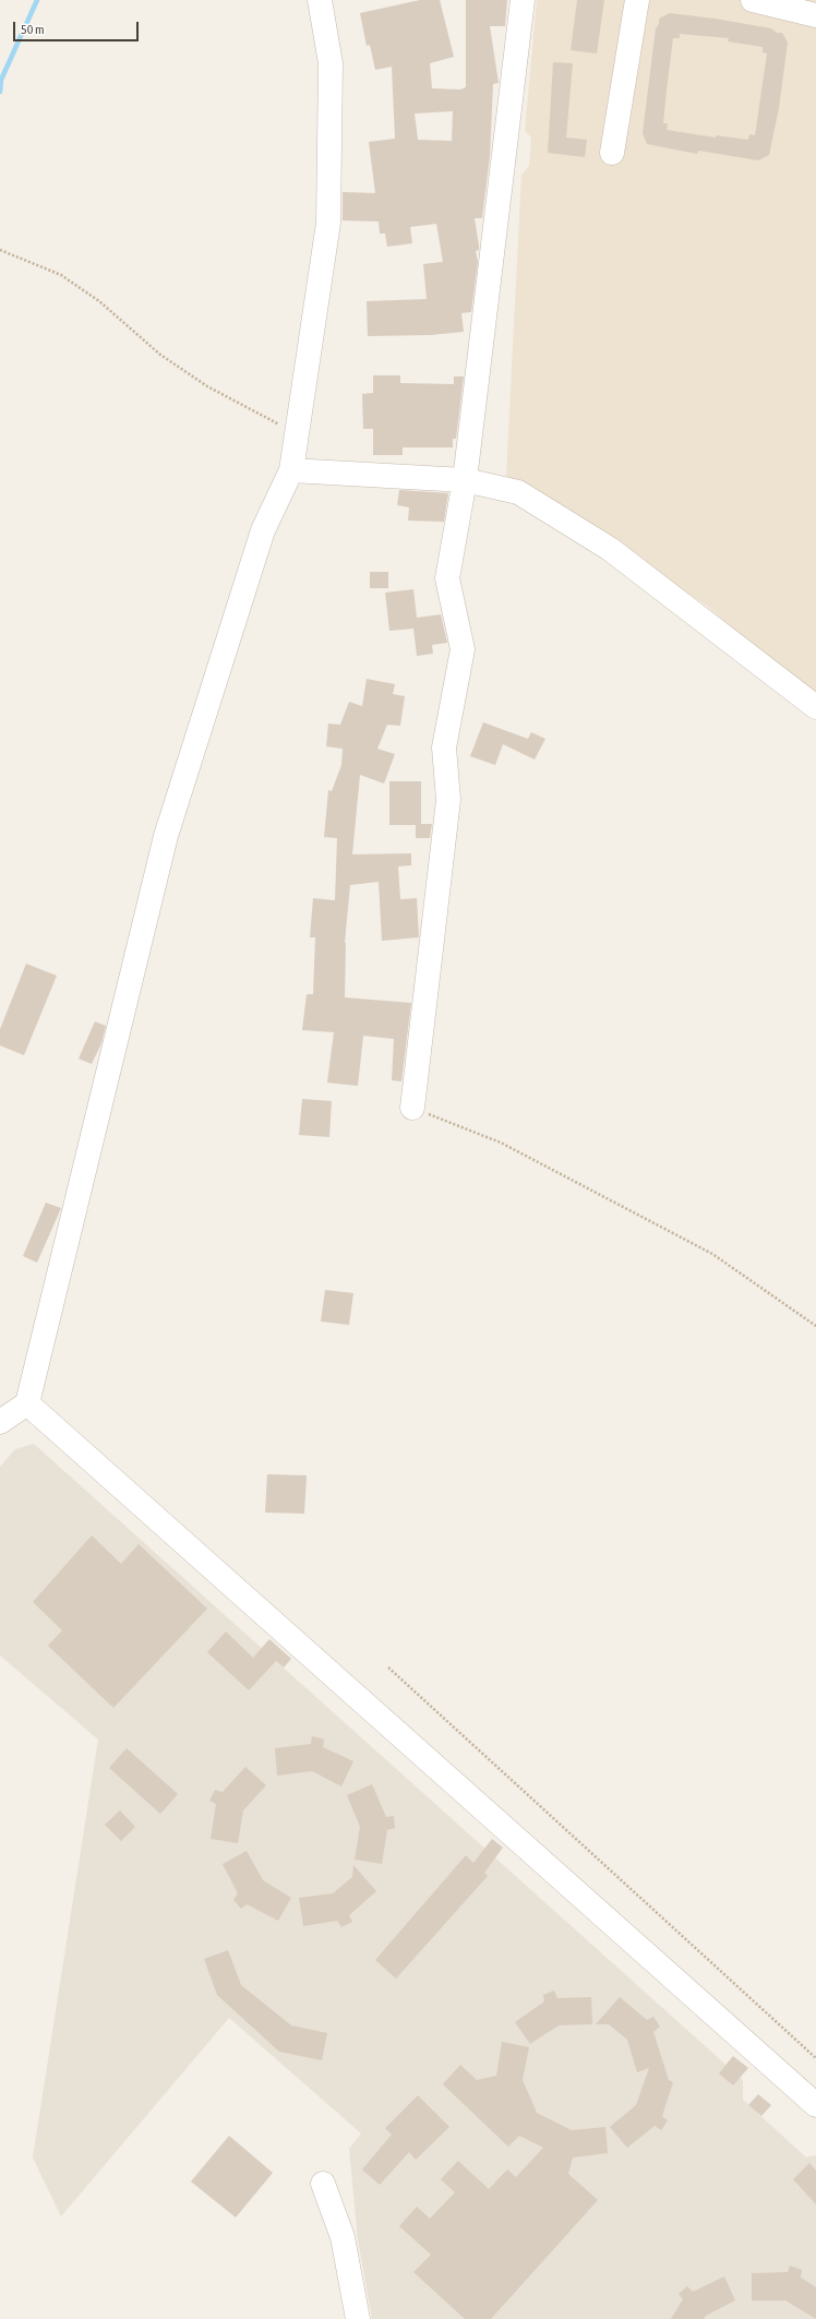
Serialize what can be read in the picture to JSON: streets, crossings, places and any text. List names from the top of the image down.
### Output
{
  "scale_bar": "50 m"
}
